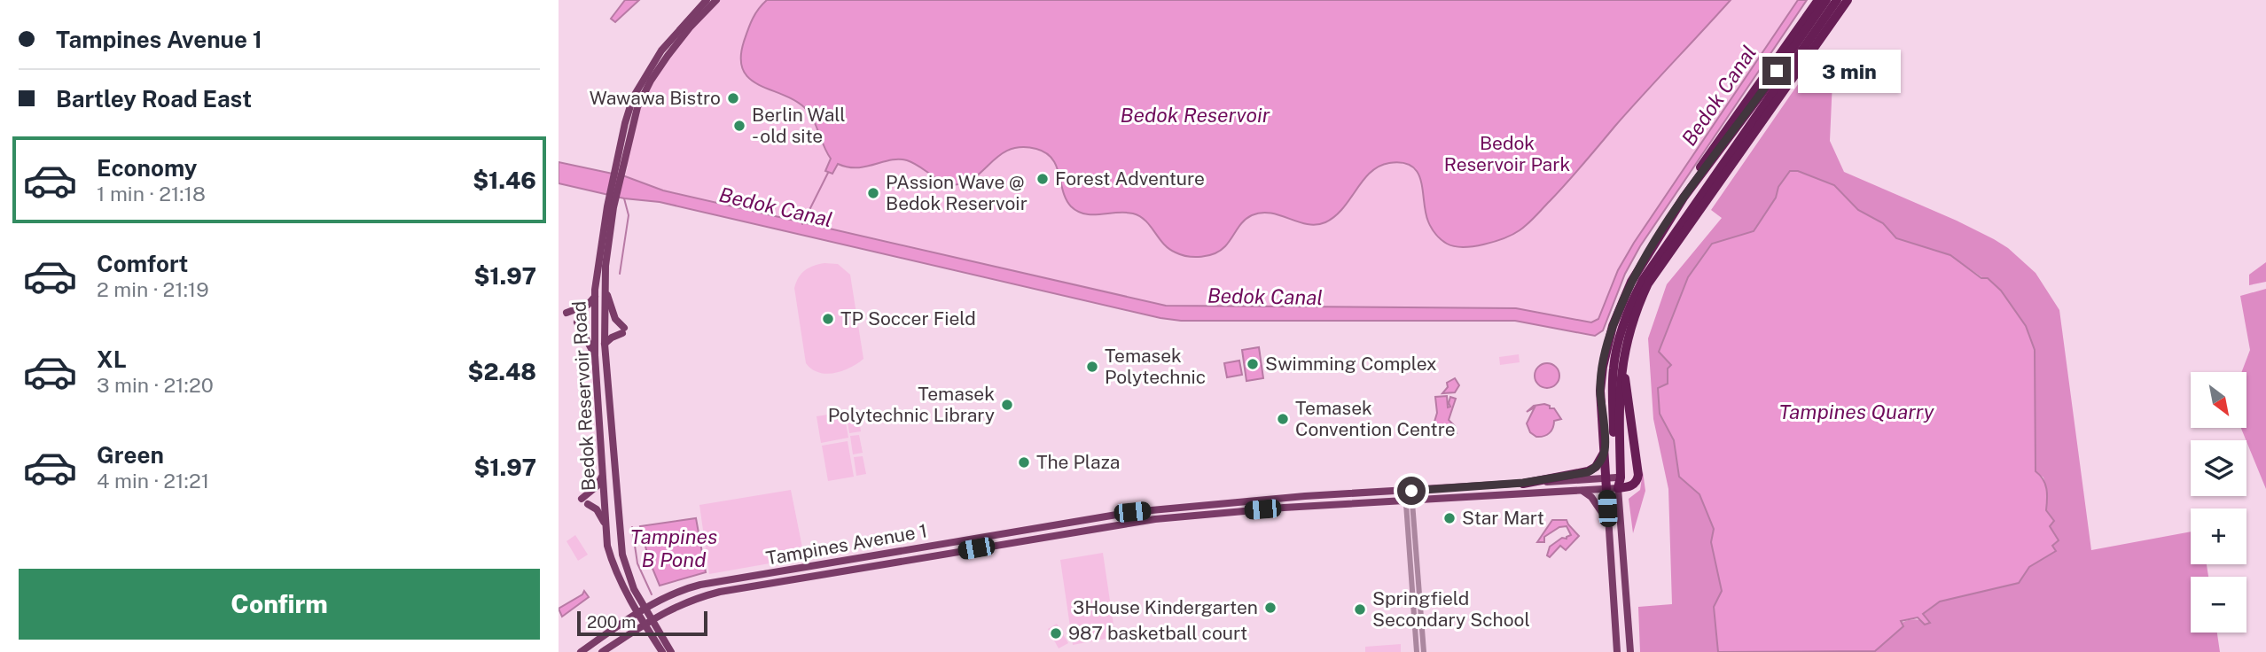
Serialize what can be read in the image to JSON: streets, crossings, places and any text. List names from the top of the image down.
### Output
{
  "streets": {
    "main road": ["Bedok Reservoir Road", "Tampines Avenue 1"]
  },
  "crossings": [
    ["Bedok Reservoir Road", "Tampines Avenue 1"]
  ],
  "water": [
    "Bedok Canal",
    "Bedok Reservoir",
    "Tampines Quarry",
    "Tampines B Pond"
  ],
  "parks": ["Bedok Reservoir Park"],
  "places": [
    "Wawawa Bistro",
    "Berlin Wall - old site",
    "Forest Adventure",
    "PAssion Wave @ Bedok Reservoir",
    "TP Soccer Field",
    "Swimming Complex",
    "Temasek Polytechnic",
    "Temasek Polytechnic Library",
    "Temasek Convention Centre",
    "The Plaza",
    "Star Mart",
    "3House Kindergarten",
    "Springfield Secondary School",
    "987 basketball court"
  ],
  "scale_bar": "200 m",
  "north": "bottom right",
  "page": {
    "banner": ["Tampines Avenue 1", "Bartley Road East"],
    "bubble": "3 min",
    "list": [
      {
        "name": "Economy",
        "note": "1 min · 21:18",
        "value": "$1.46"
      },
      {
        "name": "Comfort",
        "note": "2 min · 21:19",
        "value": "$1.97"
      },
      {
        "name": "XL",
        "note": "3 min · 21:20",
        "value": "$2.48"
      },
      {
        "name": "Green",
        "note": "4 min · 21:21",
        "value": "$1.97"
      }
    ],
    "map_buttons": ["+", "−"],
    "buttons": "Confirm",
    "scale": "200 m"
  }
}
